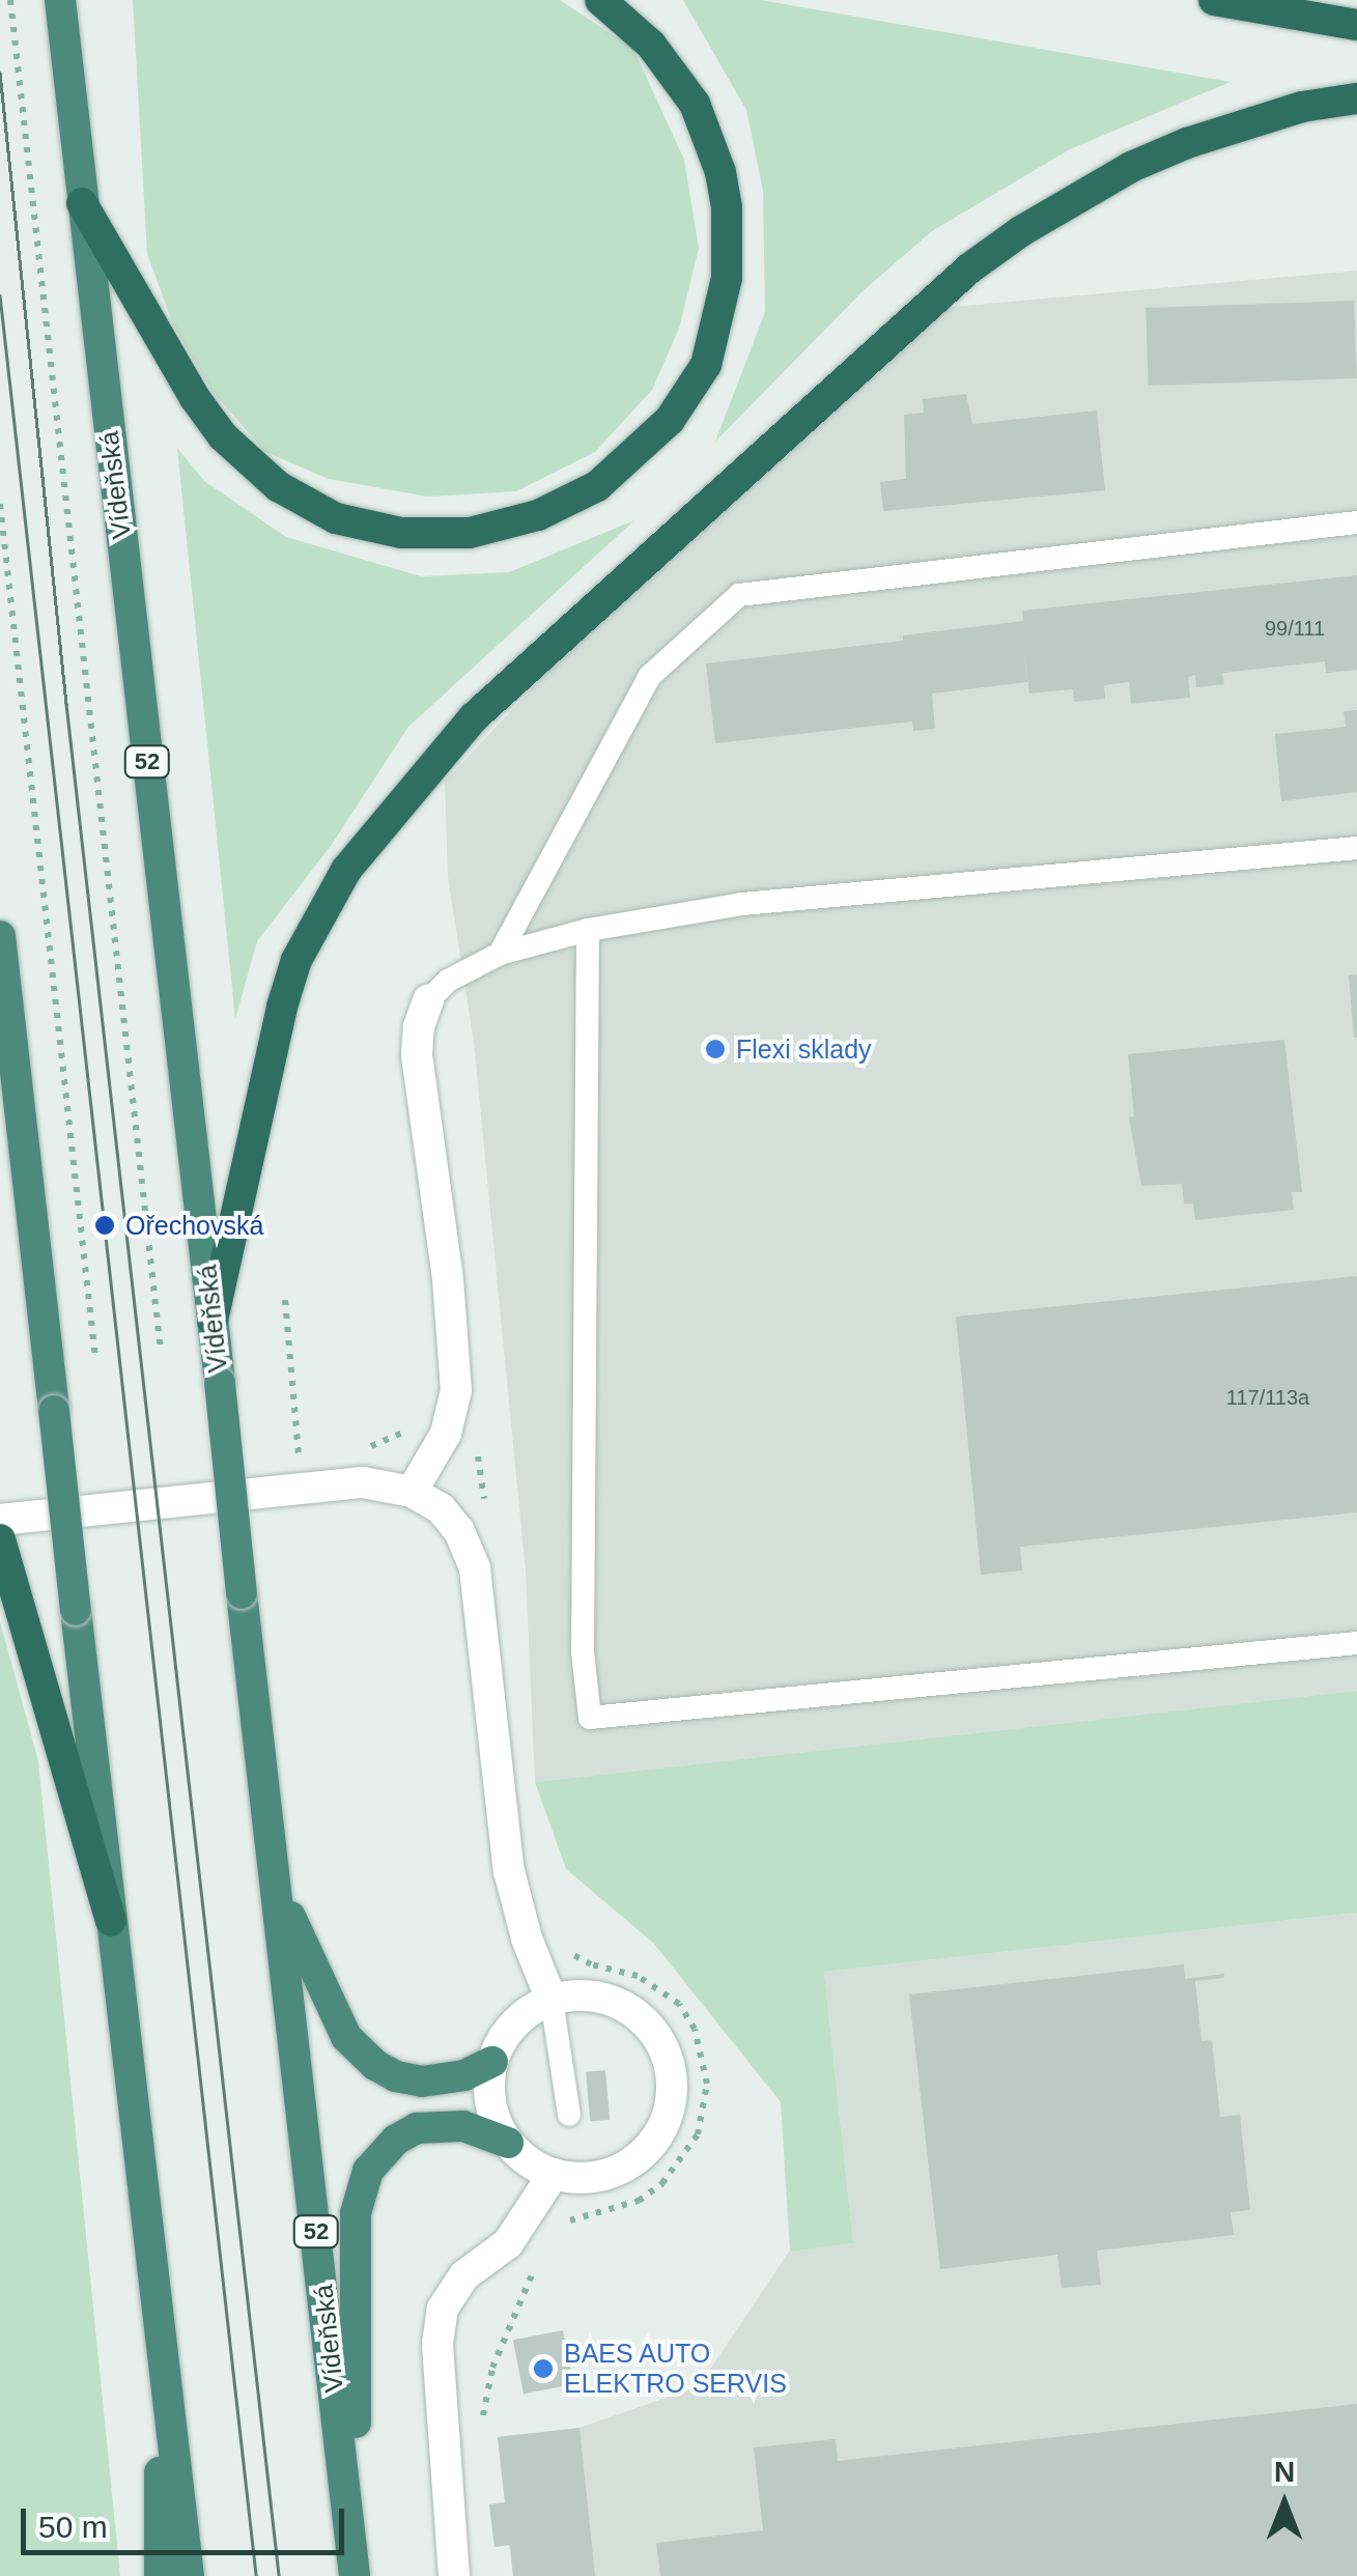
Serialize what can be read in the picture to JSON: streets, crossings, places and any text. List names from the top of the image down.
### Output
{
  "streets": {
    "highway": ["Vídeňská", "52"]
  },
  "places": ["Flexi sklady", "Ořechovská", "BAES AUTO ELEKTRO SERVIS"],
  "house_numbers": ["99/111", "117/113a"],
  "scale_bar": "50 m",
  "north": "top"
}
